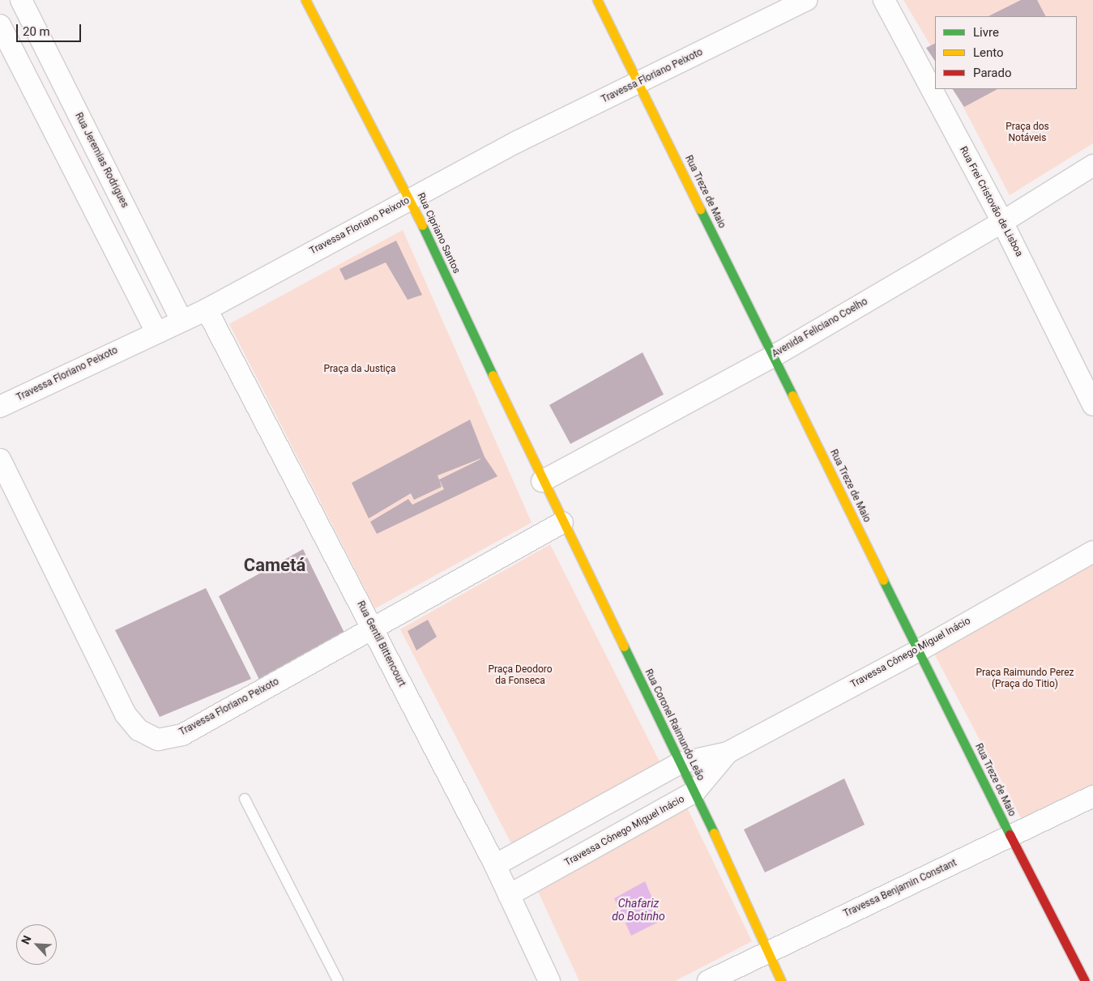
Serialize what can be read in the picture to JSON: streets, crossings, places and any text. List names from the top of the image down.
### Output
{
  "streets": {
    "main road": ["Rua Treze de Maio", "Rua Cipriano Santos", "Rua Coronel Raimundo Leão"],
    "street": [
      "Travessa Floriano Peixoto",
      "Rua Jeremias Rodrigues",
      "Rua Frei Cristovão de Lisboa",
      "Avenida Feliciano Coelho",
      "Rua Gentil Bittencourt",
      "Travessa Cônego Miguel Inácio",
      "Travessa Benjamin Constant"
    ]
  },
  "crossings": [
    ["Travessa Floriano Peixoto", "Rua Jeremias Rodrigues"],
    ["Travessa Floriano Peixoto", "Rua Treze de Maio"],
    ["Travessa Floriano Peixoto", "Rua Cipriano Santos"],
    ["Travessa Floriano Peixoto", "Rua Gentil Bittencourt"],
    ["Travessa Floriano Peixoto", "Rua Coronel Raimundo Leão"],
    ["Rua Treze de Maio", "Avenida Feliciano Coelho"],
    ["Rua Treze de Maio", "Travessa Cônego Miguel Inácio"],
    ["Rua Treze de Maio", "Travessa Benjamin Constant"],
    ["Rua Frei Cristovão de Lisboa", "Avenida Feliciano Coelho"],
    ["Rua Cipriano Santos", "Avenida Feliciano Coelho"],
    ["Rua Cipriano Santos", "Rua Coronel Raimundo Leão"],
    ["Avenida Feliciano Coelho", "Rua Coronel Raimundo Leão"],
    ["Rua Gentil Bittencourt", "Travessa Cônego Miguel Inácio"],
    ["Travessa Cônego Miguel Inácio", "Rua Coronel Raimundo Leão"],
    ["Rua Coronel Raimundo Leão", "Travessa Benjamin Constant"]
  ],
  "districts": ["Cametá"],
  "water": ["Chafariz do Botinho"],
  "parks": [
    "Praça dos Notáveis",
    "Praça da Justiça",
    "Praça Deodoro da Fonseca",
    "Praça Raimundo Perez (Praça do Titio)"
  ],
  "legend": ["Livre", "Lento", "Parado"],
  "scale_bar": "20 m",
  "north": "top left"
}
